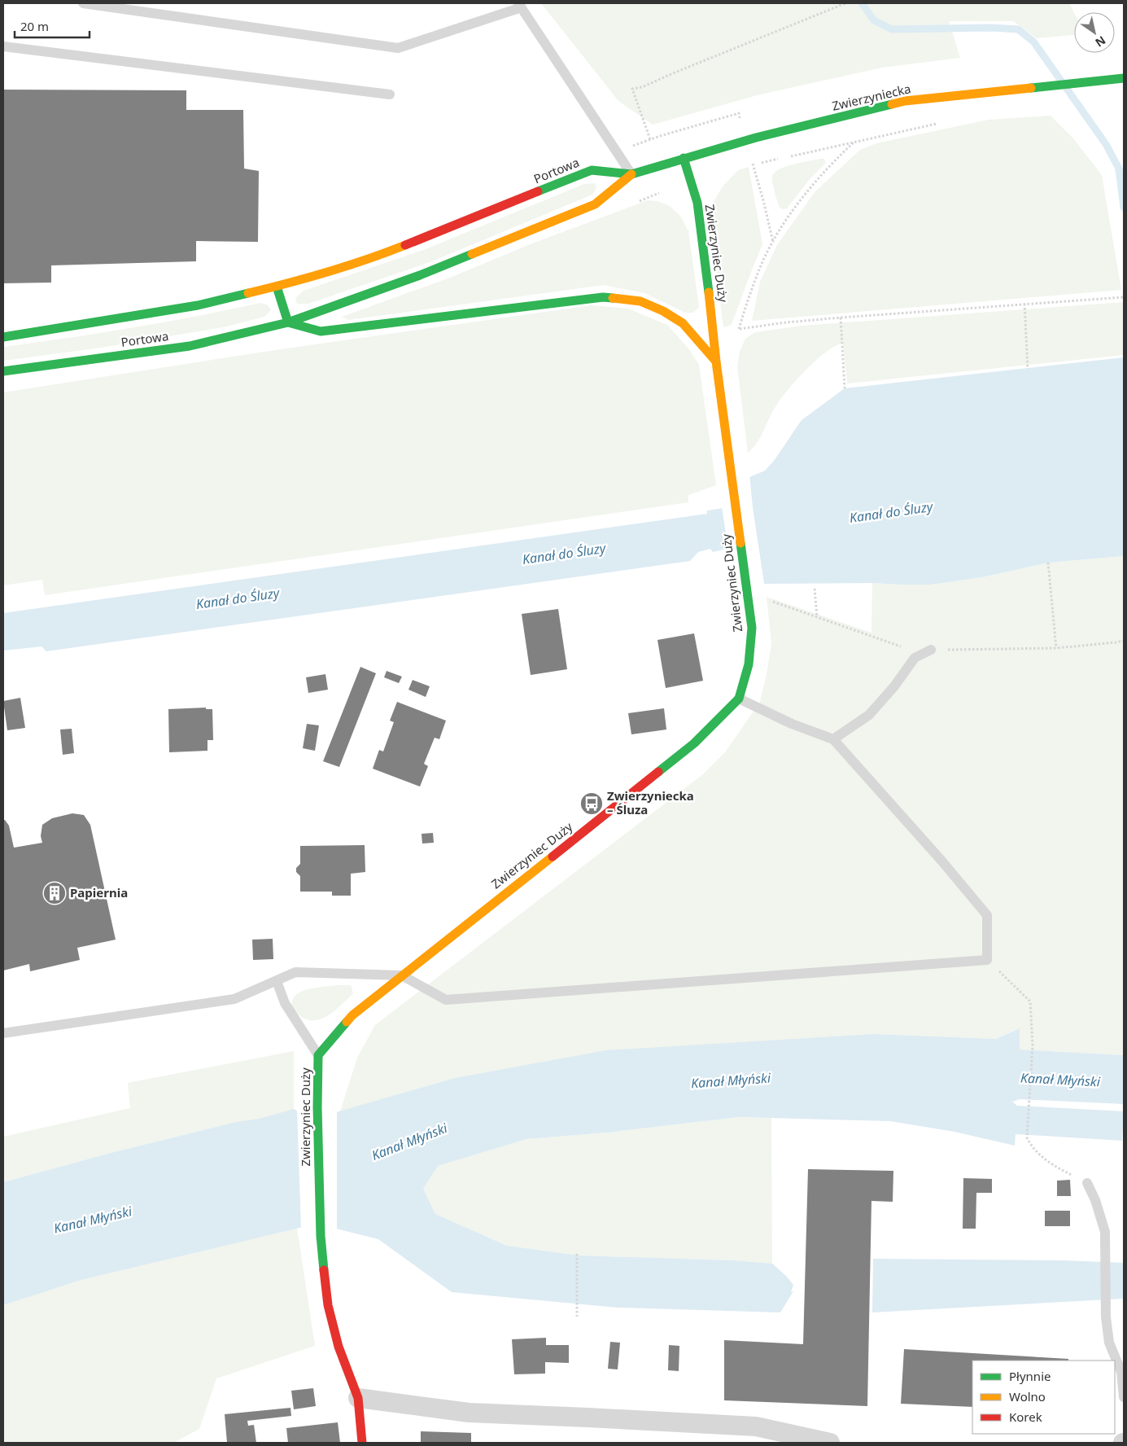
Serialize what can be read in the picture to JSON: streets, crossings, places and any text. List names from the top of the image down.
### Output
{
  "streets": {
    "street": ["Zwierzyniecka", "Portowa", "Zwierzyniec Duży"]
  },
  "crossings": [
    ["Zwierzyniecka", "Portowa"],
    ["Zwierzyniecka", "Zwierzyniec Duży"]
  ],
  "water": ["Kanał do Śluzy", "Kanał Młyński"],
  "places": {
    "bus stop": ["Zwierzyniecka – Śluza"],
    "building": ["Papiernia"]
  },
  "legend": ["Płynnie", "Wolno", "Korek"],
  "scale_bar": "20 m",
  "north": "bottom right"
}
